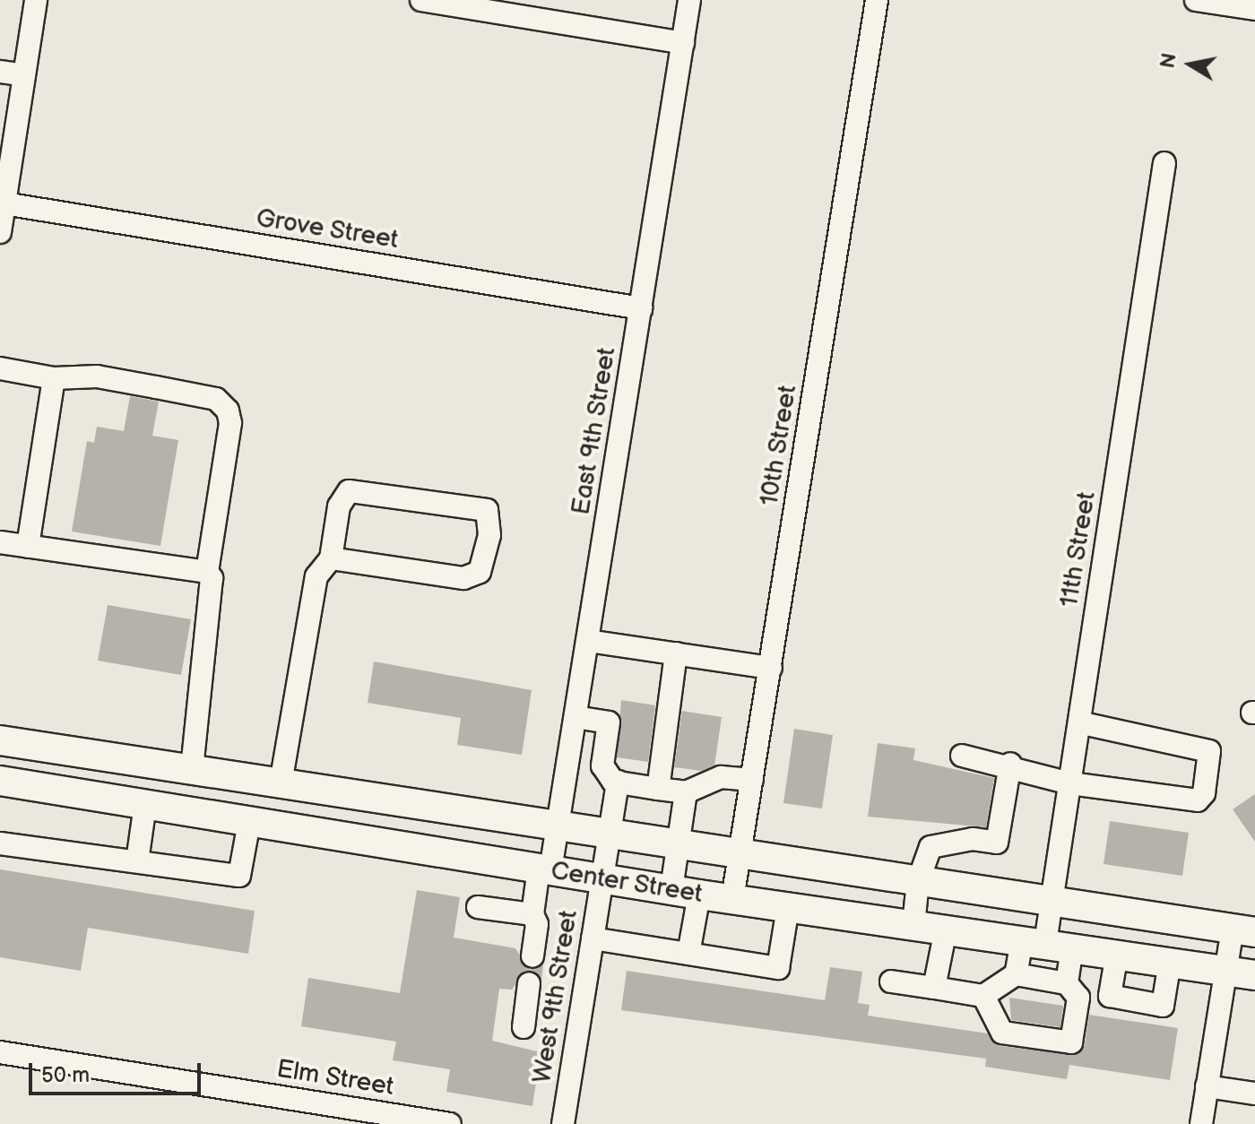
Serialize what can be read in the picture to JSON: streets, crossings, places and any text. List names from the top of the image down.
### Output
{
  "streets": {
    "main road": ["Center Street"],
    "street": [
      "Grove Street",
      "East 9th Street",
      "10th Street",
      "11th Street",
      "West 9th Street",
      "Elm Street"
    ]
  },
  "crossings": [
    ["Grove Street", "East 9th Street"],
    ["East 9th Street", "Center Street"],
    ["10th Street", "Center Street"],
    ["11th Street", "Center Street"],
    ["Center Street", "West 9th Street"]
  ],
  "scale_bar": "50 m",
  "north": "left"
}
